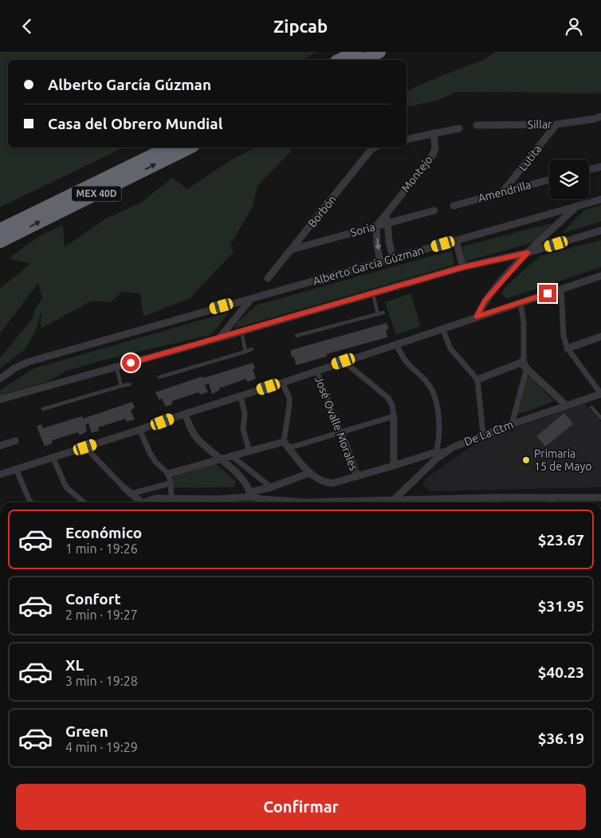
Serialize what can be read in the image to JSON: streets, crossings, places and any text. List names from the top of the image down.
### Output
{
  "streets": {
    "highway": ["MEX 40D"],
    "street": [
      "Sillar",
      "Lutita",
      "Montejo",
      "Amendrilla",
      "Borbón",
      "Soria",
      "Alberto García Gúzman",
      "José Ovalle Morales",
      "De La Ctm"
    ]
  },
  "crossings": [
    ["Sillar", "Lutita"],
    ["Lutita", "Amendrilla"],
    ["Montejo", "Soria"],
    ["Borbón", "Soria"]
  ],
  "places": ["Primaria 15 de Mayo"],
  "page": {
    "header": "Zipcab",
    "banner": ["Alberto García Gúzman", "Casa del Obrero Mundial"],
    "list": [
      {
        "name": "Económico",
        "note": "1 min · 19:26",
        "value": "$23.67"
      },
      {
        "name": "Confort",
        "note": "2 min · 19:27",
        "value": "$31.95"
      },
      {
        "name": "XL",
        "note": "3 min · 19:28",
        "value": "$40.23"
      },
      {
        "name": "Green",
        "note": "4 min · 19:29",
        "value": "$36.19"
      }
    ],
    "buttons": "Confirmar"
  }
}
